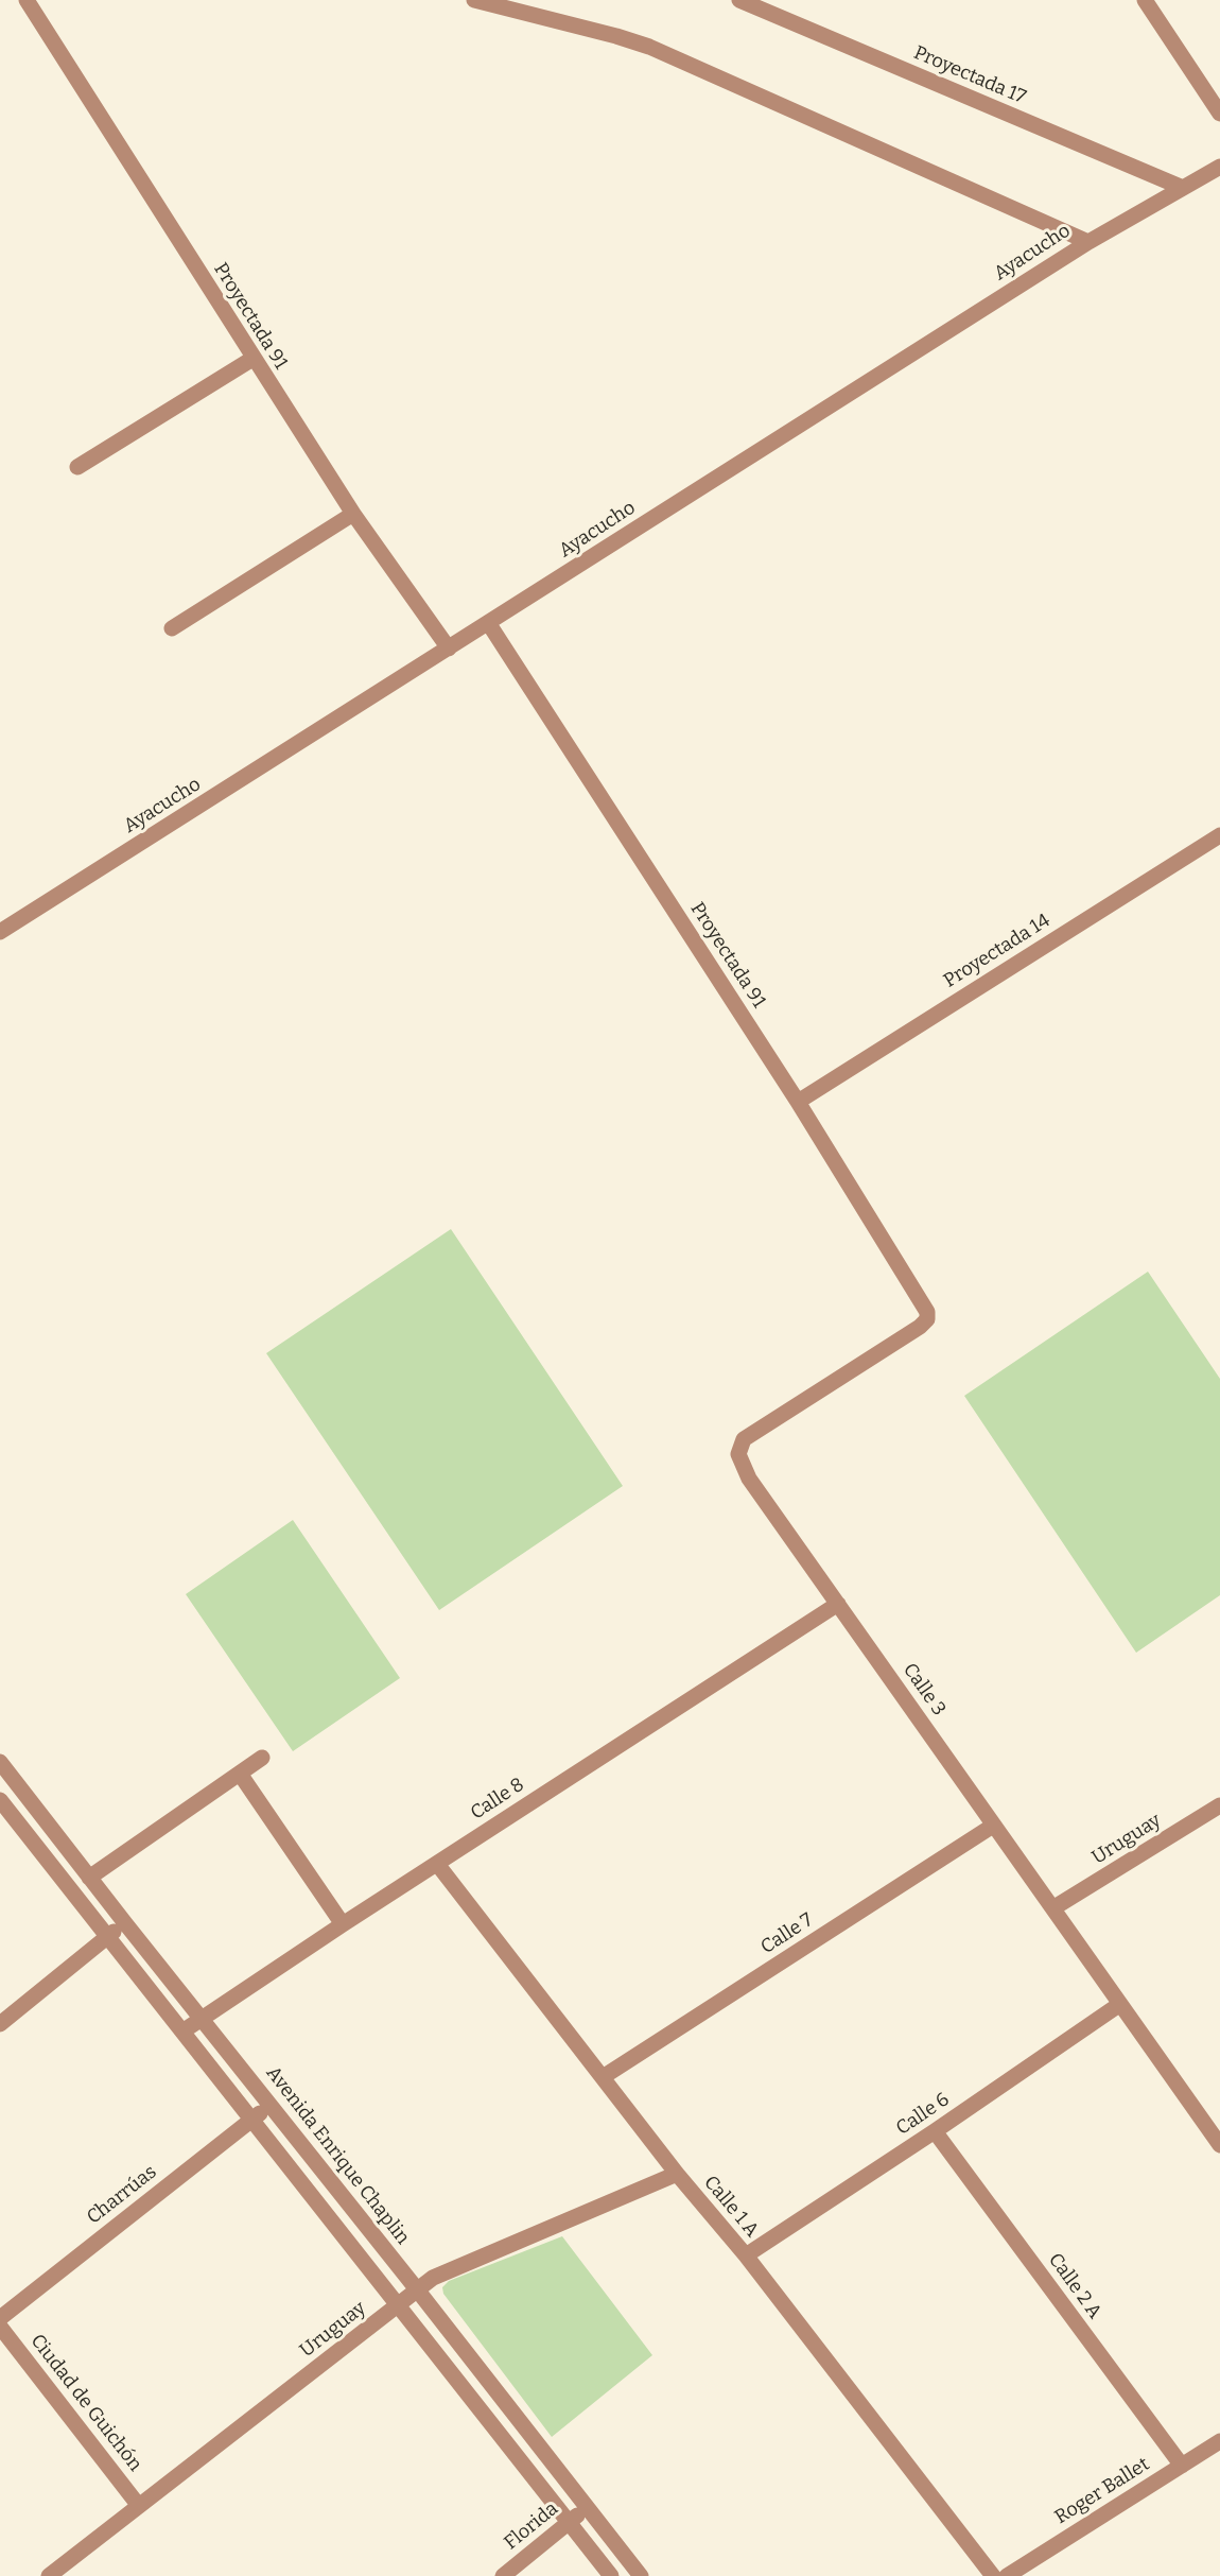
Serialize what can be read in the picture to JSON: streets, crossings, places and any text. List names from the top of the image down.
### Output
{
  "streets": {
    "street": [
      "Proyectada 17",
      "Ayacucho",
      "Proyectada 91",
      "Proyectada 14",
      "Calle 3",
      "Calle 8",
      "Uruguay",
      "Calle 7",
      "Calle 6",
      "Avenida Enrique Chaplin",
      "Charrúas",
      "Calle 1 A",
      "Calle 2 A",
      "Ciudad de Guichón",
      "Roger Ballet",
      "Florida"
    ]
  },
  "crossings": [
    ["Proyectada 17", "Ayacucho"],
    ["Ayacucho", "Proyectada 91"],
    ["Proyectada 91", "Proyectada 14"],
    ["Proyectada 91", "Calle 3"],
    ["Calle 3", "Calle 8"],
    ["Calle 3", "Uruguay"],
    ["Calle 3", "Calle 7"],
    ["Calle 3", "Calle 6"],
    ["Calle 8", "Avenida Enrique Chaplin"],
    ["Calle 8", "Calle 1 A"],
    ["Uruguay", "Avenida Enrique Chaplin"],
    ["Uruguay", "Calle 1 A"],
    ["Uruguay", "Ciudad de Guichón"],
    ["Calle 7", "Calle 1 A"],
    ["Calle 6", "Calle 1 A"],
    ["Calle 6", "Calle 2 A"],
    ["Avenida Enrique Chaplin", "Charrúas"],
    ["Avenida Enrique Chaplin", "Florida"],
    ["Calle 2 A", "Roger Ballet"]
  ]
}
